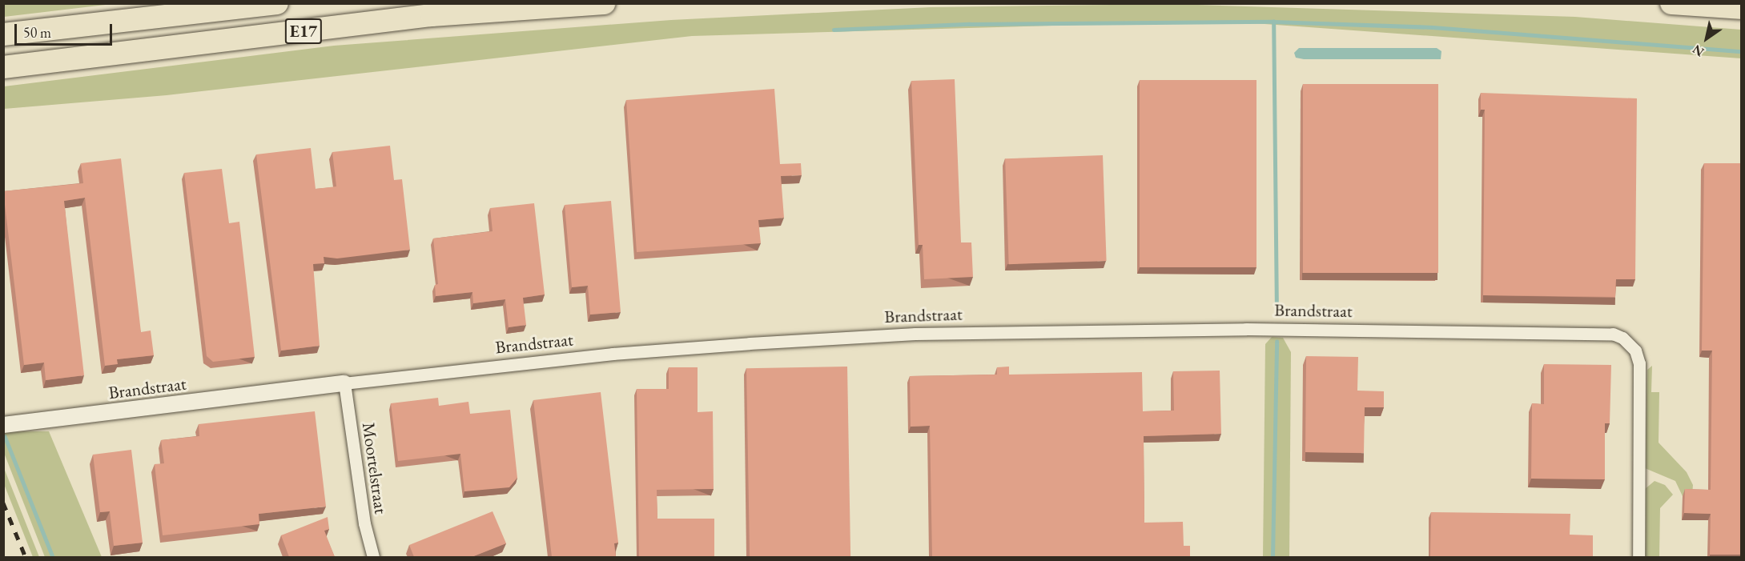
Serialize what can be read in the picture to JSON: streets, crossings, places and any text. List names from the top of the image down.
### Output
{
  "streets": {
    "highway": ["E17"],
    "street": ["Brandstraat", "Moortelstraat"]
  },
  "crossings": [
    ["Brandstraat", "Moortelstraat"]
  ],
  "scale_bar": "50 m",
  "north": "bottom left"
}
